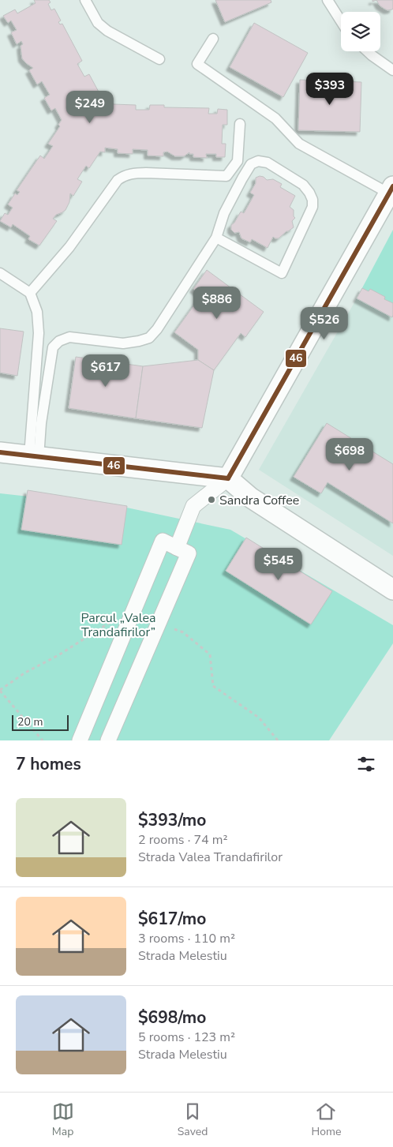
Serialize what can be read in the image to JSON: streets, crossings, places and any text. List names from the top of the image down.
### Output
{
  "parks": ["Parcul „Valea Trandafirilor”"],
  "places": ["Sandra Coffee"],
  "lines": ["transit line 46"],
  "scale_bar": "20 m",
  "page": {
    "price": [
      "$393",
      "$249",
      "$886",
      "$526",
      "$617",
      "$698",
      "$545"
    ],
    "scale": "20 m",
    "heading": "7 homes",
    "list": [
      {
        "name": "$393/mo",
        "note": "2 rooms · 74 m² · Strada Valea Trandafirilor"
      },
      {
        "name": "$617/mo",
        "note": "3 rooms · 110 m² · Strada Melestiu"
      },
      {
        "name": "$698/mo",
        "note": "5 rooms · 123 m² · Strada Melestiu"
      }
    ],
    "tabs": ["Map", "Saved", "Home"]
  }
}
